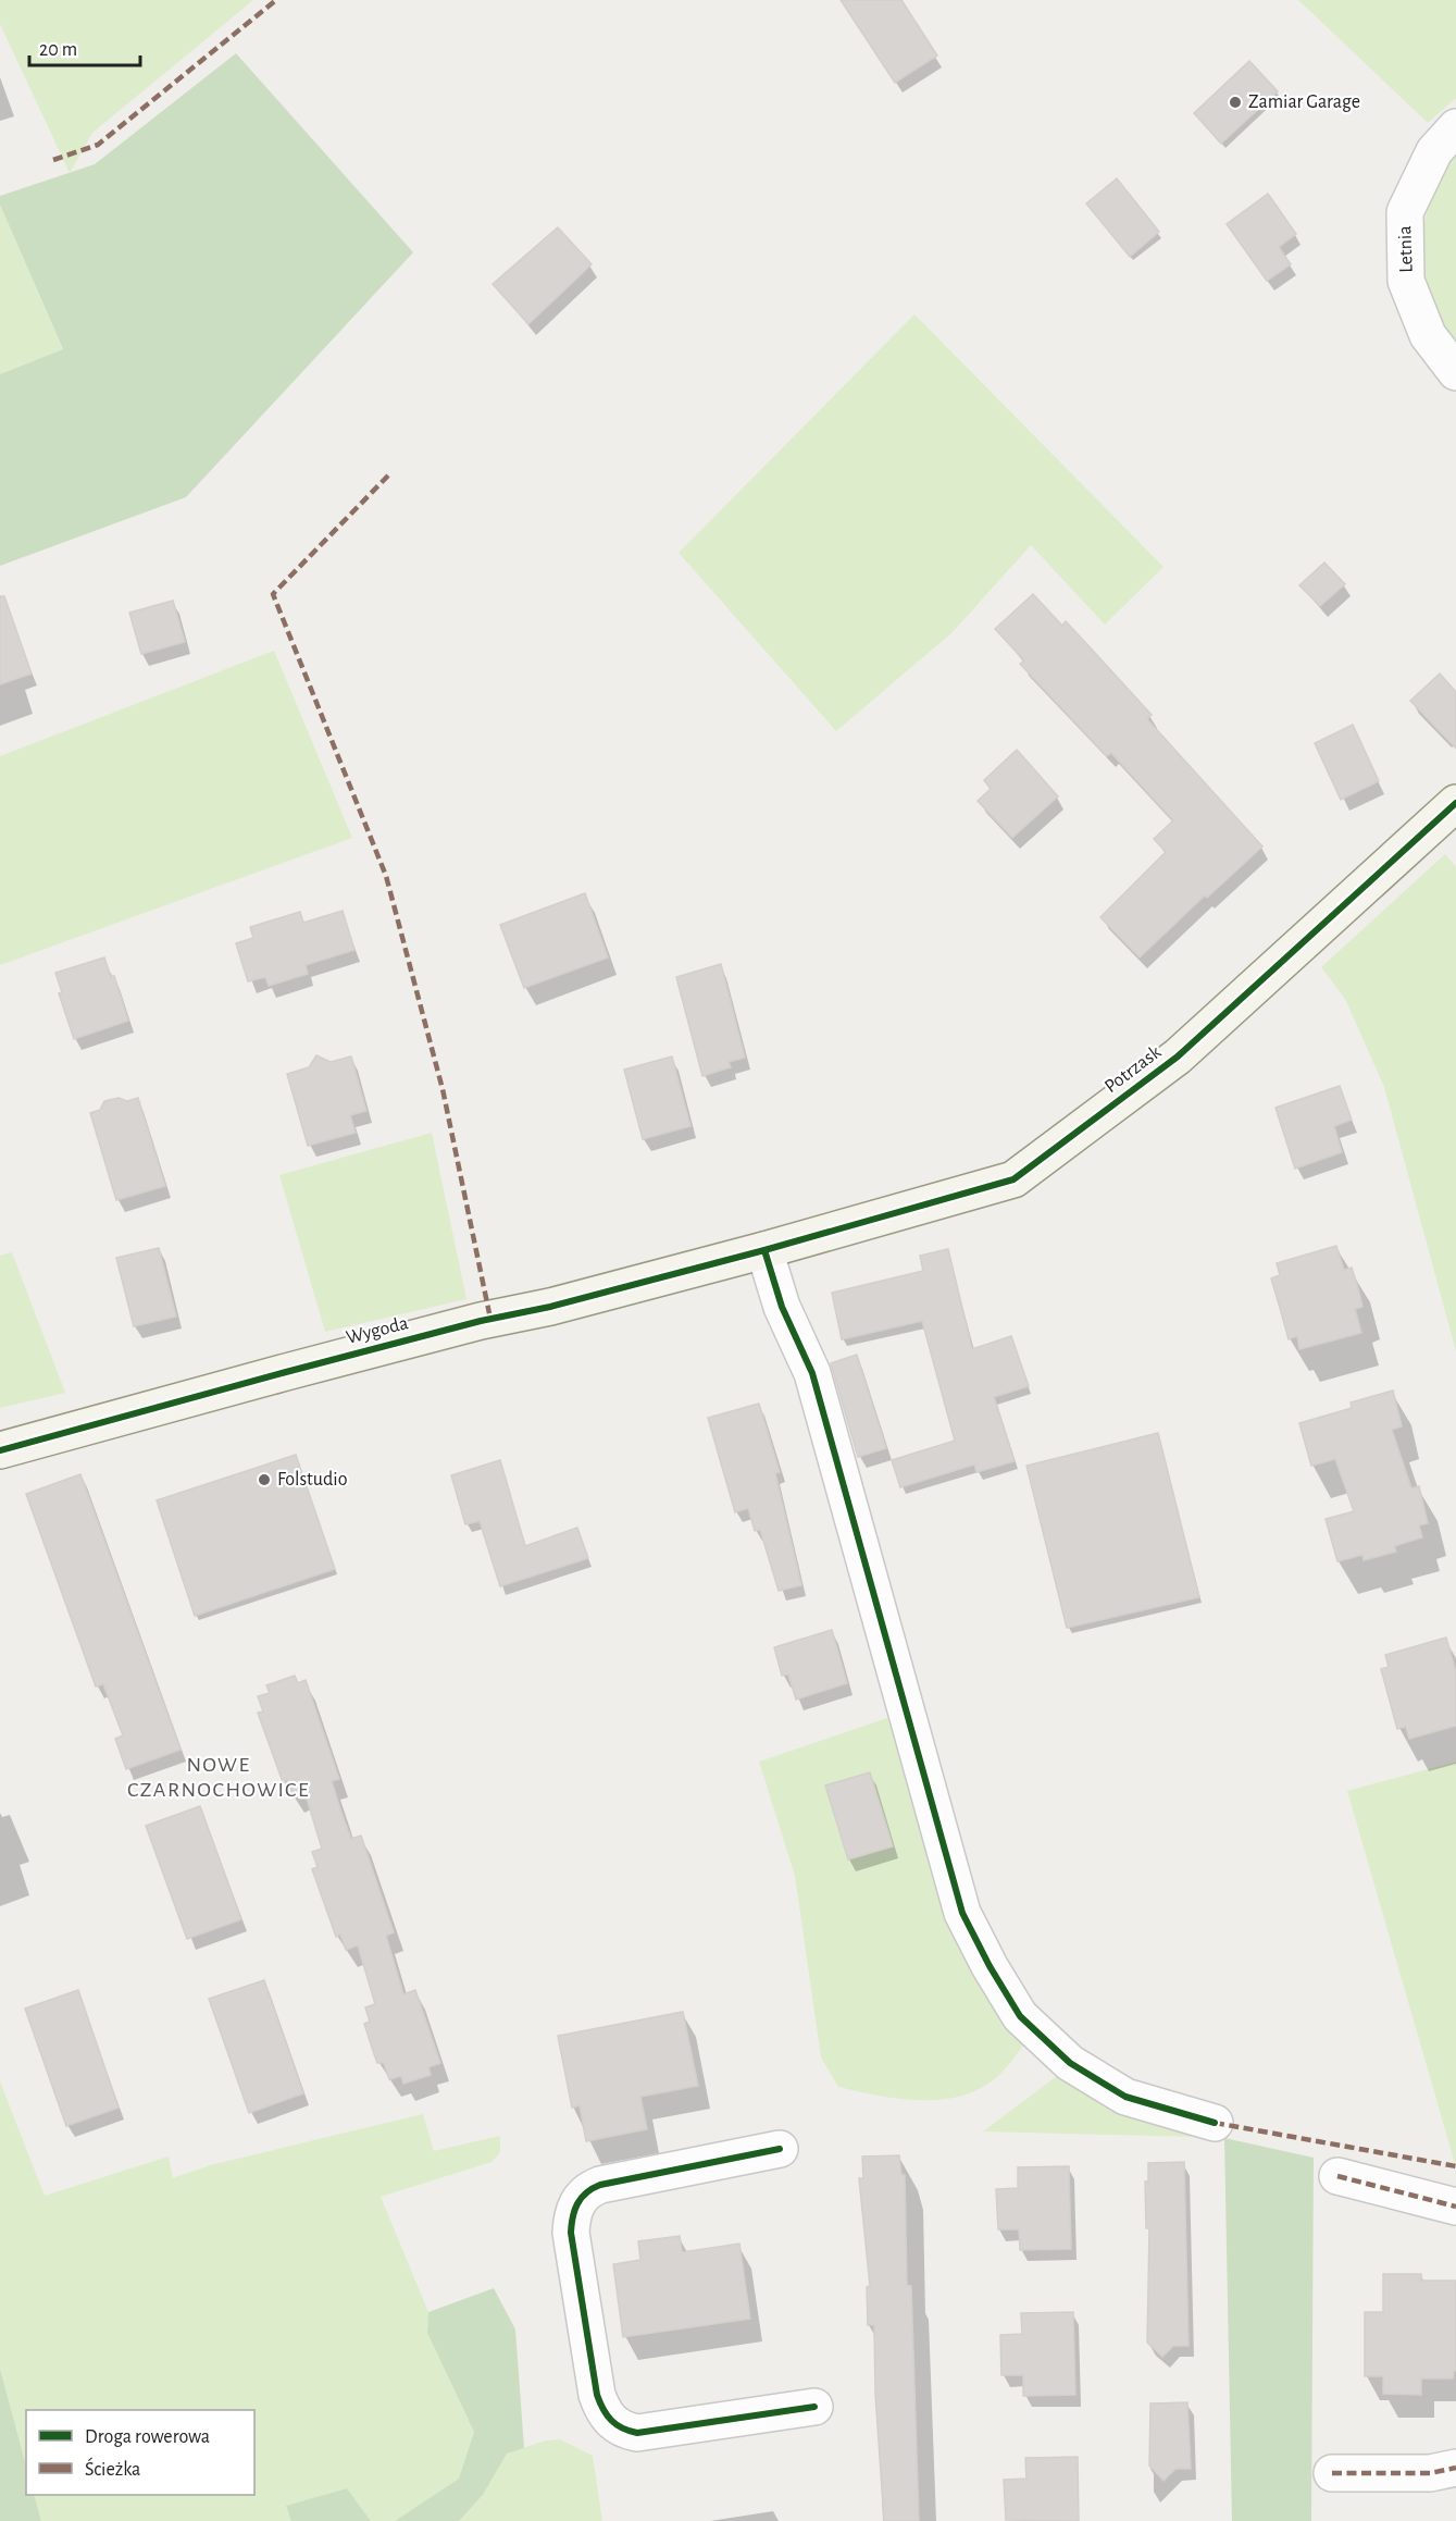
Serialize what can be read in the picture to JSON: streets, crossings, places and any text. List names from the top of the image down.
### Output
{
  "streets": {
    "street": ["Letnia", "Potrzask", "Wygoda"]
  },
  "crossings": [
    ["Potrzask", "Wygoda"]
  ],
  "districts": ["NOWE CZARNOCHOWICE"],
  "places": ["Zamiar Garage", "Folstudio"],
  "legend": ["Droga rowerowa", "Ścieżka"],
  "scale_bar": "20 m"
}
